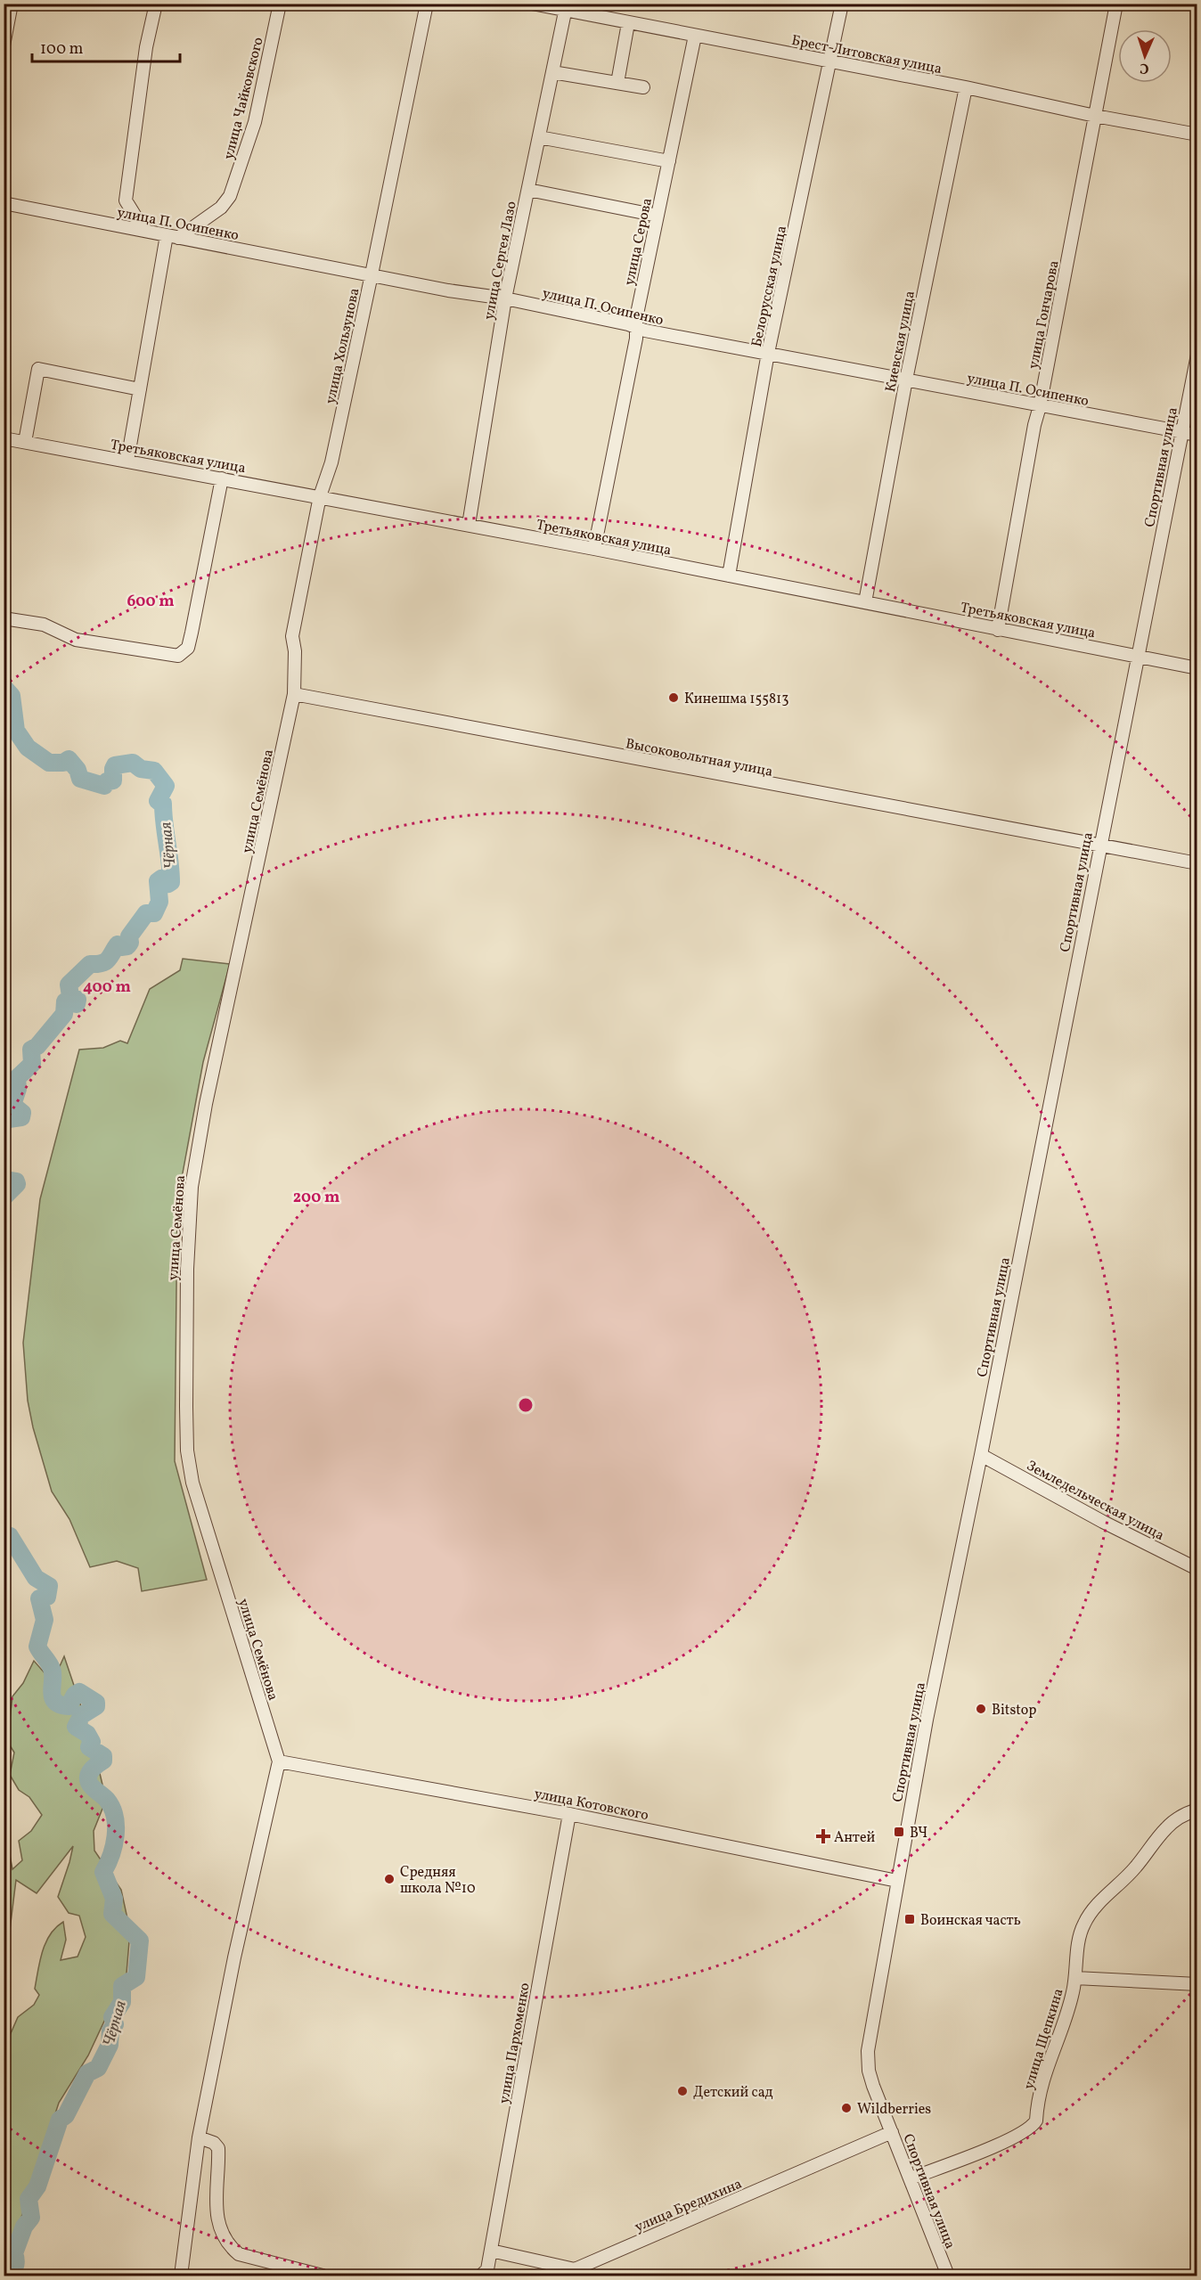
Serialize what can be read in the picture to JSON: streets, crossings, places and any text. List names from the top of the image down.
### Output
{
  "streets": {
    "street": [
      "Брест-Литовская улица",
      "улица Чайковского",
      "улица П. Осипенко",
      "улица Серова",
      "улица Сергея Лазо",
      "Белорусская улица",
      "улица Гончарова",
      "Киевская улица",
      "улица Хользунова",
      "Третьяковская улица",
      "Спортивная улица",
      "Высоковольтная улица",
      "улица Семёнова",
      "Земледельческая улица",
      "улица Котовского",
      "улица Щепкина",
      "улица Пархоменко",
      "улица Бредихина"
    ]
  },
  "crossings": [
    ["Брест-Литовская улица", "улица Серова"],
    ["Брест-Литовская улица", "улица Сергея Лазо"],
    ["Брест-Литовская улица", "Белорусская улица"],
    ["Брест-Литовская улица", "улица Гончарова"],
    ["Брест-Литовская улица", "Киевская улица"],
    ["улица Чайковского", "улица П. Осипенко"],
    ["улица П. Осипенко", "улица Серова"],
    ["улица П. Осипенко", "улица Сергея Лазо"],
    ["улица П. Осипенко", "Белорусская улица"],
    ["улица П. Осипенко", "улица Гончарова"],
    ["улица П. Осипенко", "Киевская улица"],
    ["улица П. Осипенко", "улица Хользунова"],
    ["улица П. Осипенко", "Спортивная улица"],
    ["улица Серова", "Третьяковская улица"],
    ["улица Сергея Лазо", "Третьяковская улица"],
    ["Белорусская улица", "Третьяковская улица"],
    ["улица Гончарова", "Третьяковская улица"],
    ["Киевская улица", "Третьяковская улица"],
    ["улица Хользунова", "Третьяковская улица"],
    ["улица Хользунова", "Высоковольтная улица"],
    ["улица Хользунова", "улица Семёнова"],
    ["Третьяковская улица", "Спортивная улица"],
    ["Спортивная улица", "Высоковольтная улица"],
    ["Спортивная улица", "Земледельческая улица"],
    ["Спортивная улица", "улица Котовского"],
    ["Спортивная улица", "улица Щепкина"],
    ["Спортивная улица", "улица Бредихина"],
    ["Высоковольтная улица", "улица Семёнова"],
    ["улица Семёнова", "улица Котовского"],
    ["улица Котовского", "улица Пархоменко"],
    ["улица Пархоменко", "улица Бредихина"]
  ],
  "water": ["Чёрная"],
  "places": {
    "other": [
      "Кинешма 155813",
      "Bitstop",
      "Средняя школа №10",
      "Детский сад",
      "Wildberries"
    ],
    "transit": ["ВЧ", "Воинская часть"],
    "health": ["Антей"]
  },
  "scale_bar": "100 m",
  "north": "bottom",
  "rings": ["600 m", "400 m", "200 m"]
}
